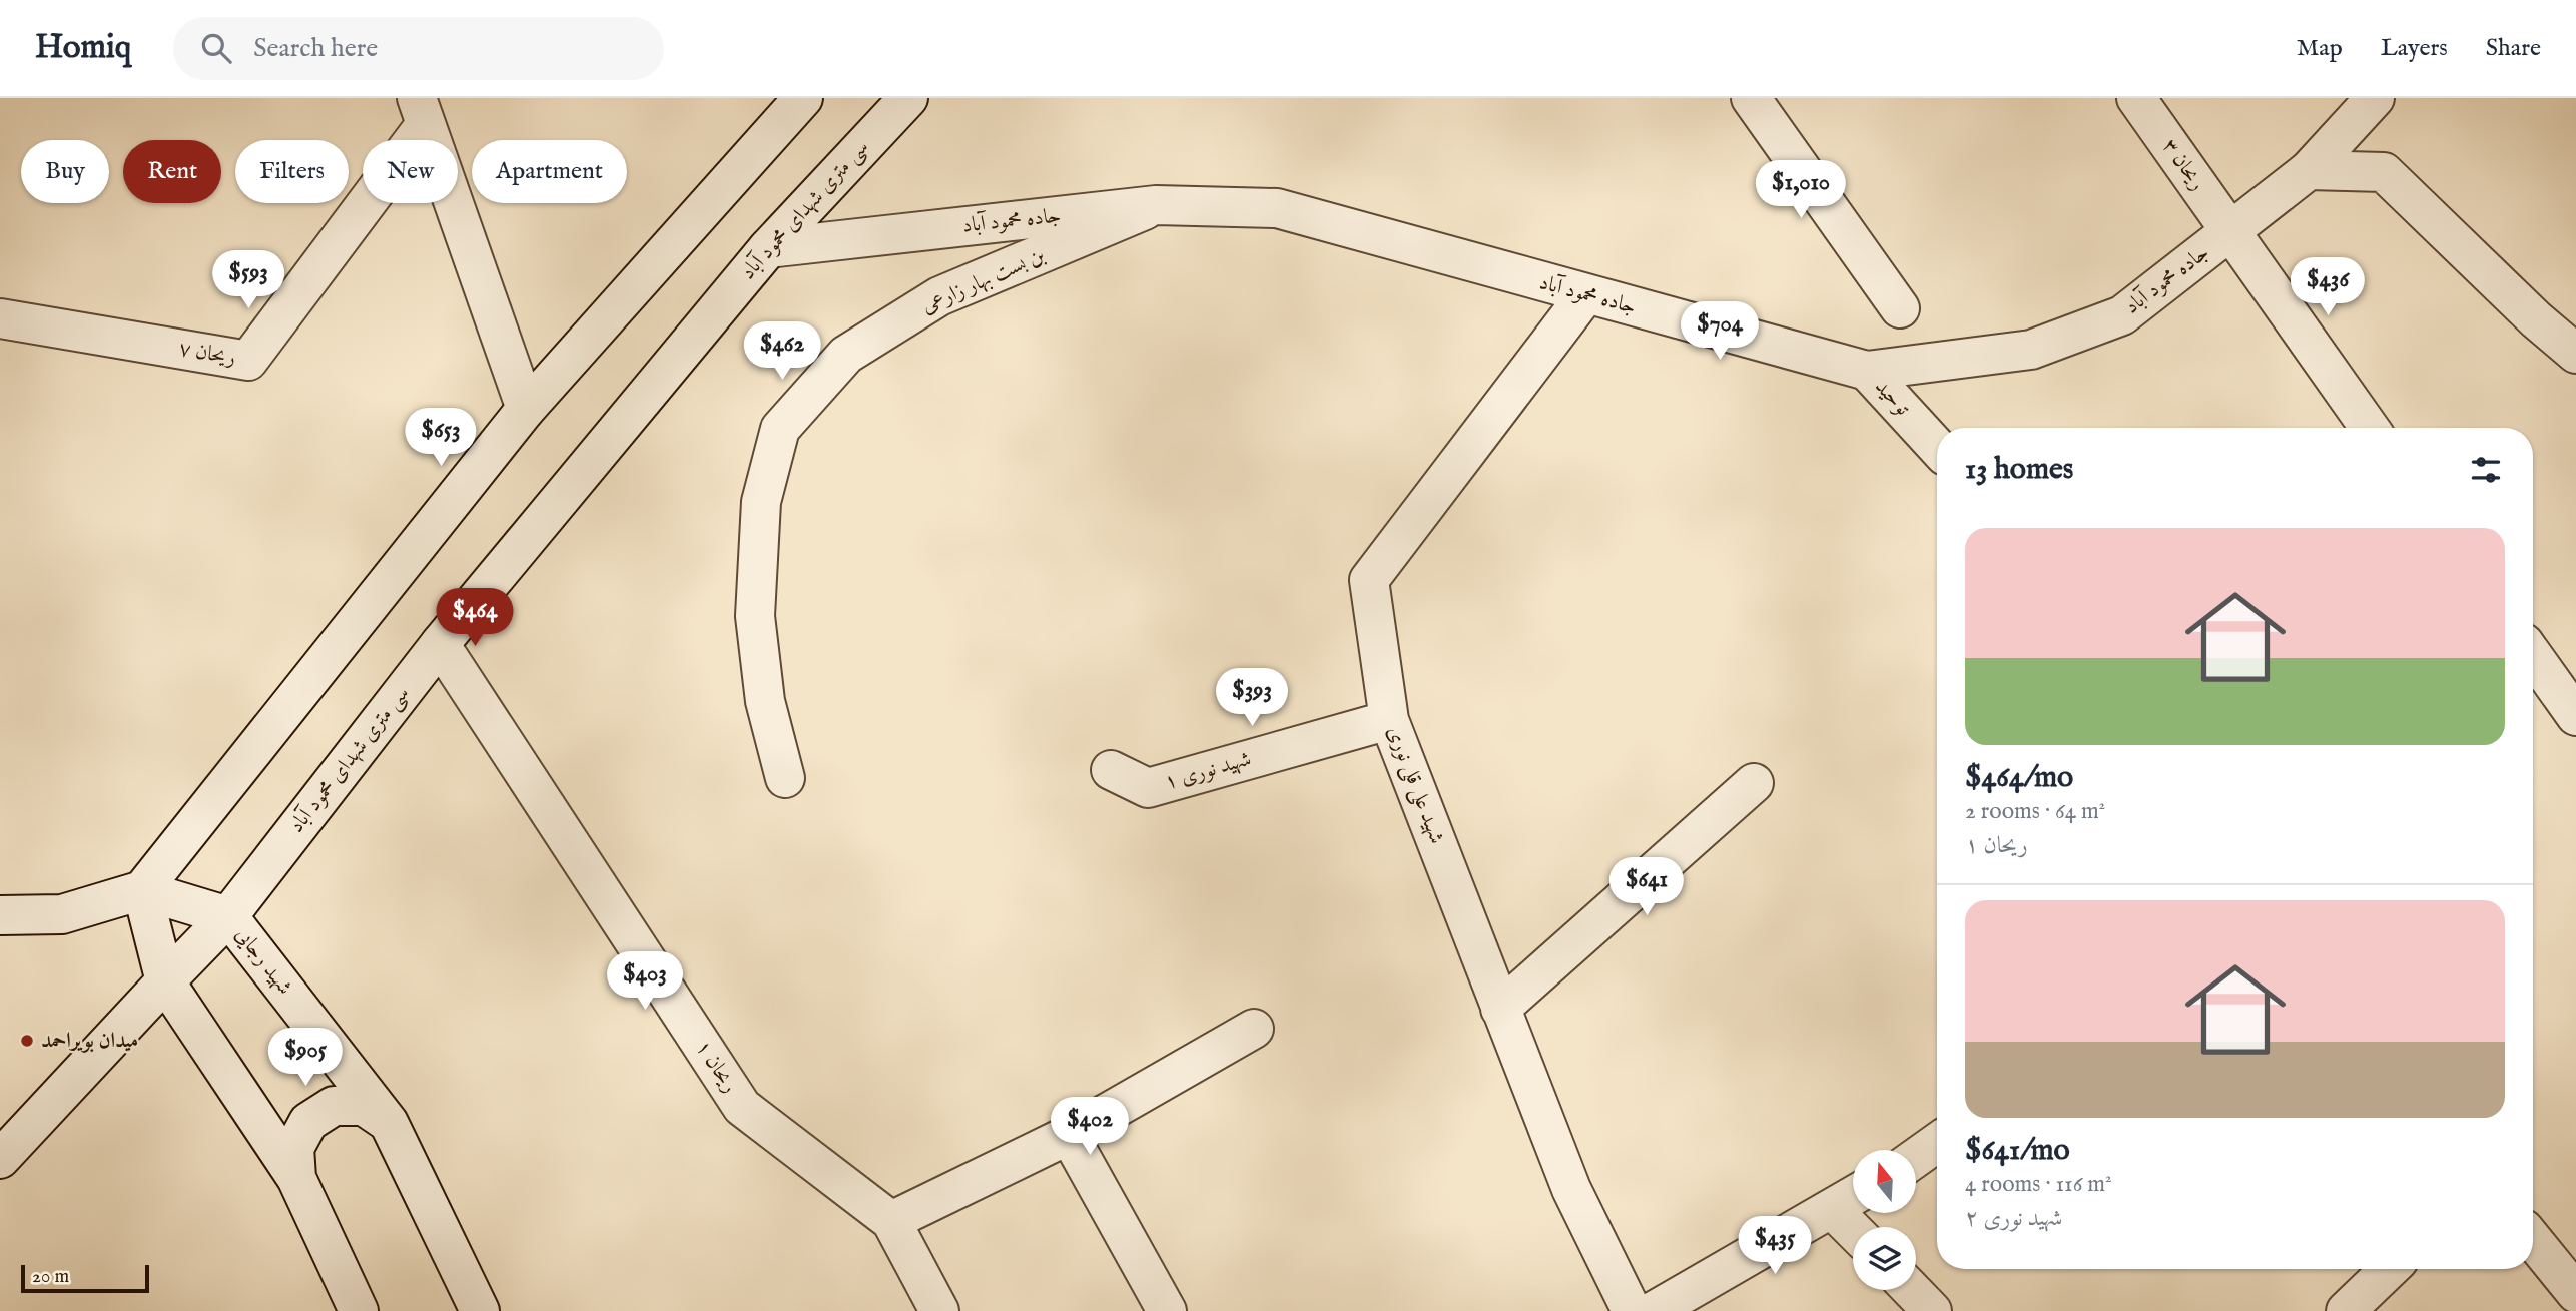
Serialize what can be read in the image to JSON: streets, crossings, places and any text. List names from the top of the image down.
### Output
{
  "streets": {
    "street": [
      "ریحان ۳",
      "سی متری شهدای محمود آباد",
      "جاده محمود آباد",
      "بن بست بهار زارعی",
      "ریحان ۷",
      "توحيد",
      "شهید نوری ۱",
      "شهید علی قلی نوری",
      "شهید رجایی",
      "ریحان ۱"
    ]
  },
  "crossings": [
    ["ریحان ۳", "جاده محمود آباد"],
    ["سی متری شهدای محمود آباد", "جاده محمود آباد"],
    ["سی متری شهدای محمود آباد", "شهید رجایی"],
    ["سی متری شهدای محمود آباد", "ریحان ۱"],
    ["جاده محمود آباد", "بن بست بهار زارعی"],
    ["جاده محمود آباد", "توحيد"],
    ["جاده محمود آباد", "شهید علی قلی نوری"],
    ["شهید نوری ۱", "شهید علی قلی نوری"]
  ],
  "places": ["میدان بویراحمد"],
  "scale_bar": "20 m",
  "north": "top",
  "page": {
    "header": "Homiq",
    "search": "Search here",
    "nav": ["Map", "Layers", "Share"],
    "chip": [
      "Buy",
      "Rent",
      "Filters",
      "New",
      "Apartment"
    ],
    "price": [
      "$1,010",
      "$593",
      "$436",
      "$704",
      "$462",
      "$653",
      "$464",
      "$393",
      "$641",
      "$403",
      "$905",
      "$402",
      "$435"
    ],
    "heading": "13 homes",
    "list": [
      {
        "name": "$464/mo",
        "note": "2 rooms · 64 m² · ریحان ۱"
      },
      {
        "name": "$641/mo",
        "note": "4 rooms · 116 m² · شهید نوری ۲"
      }
    ],
    "scale": "20 m"
  }
}
